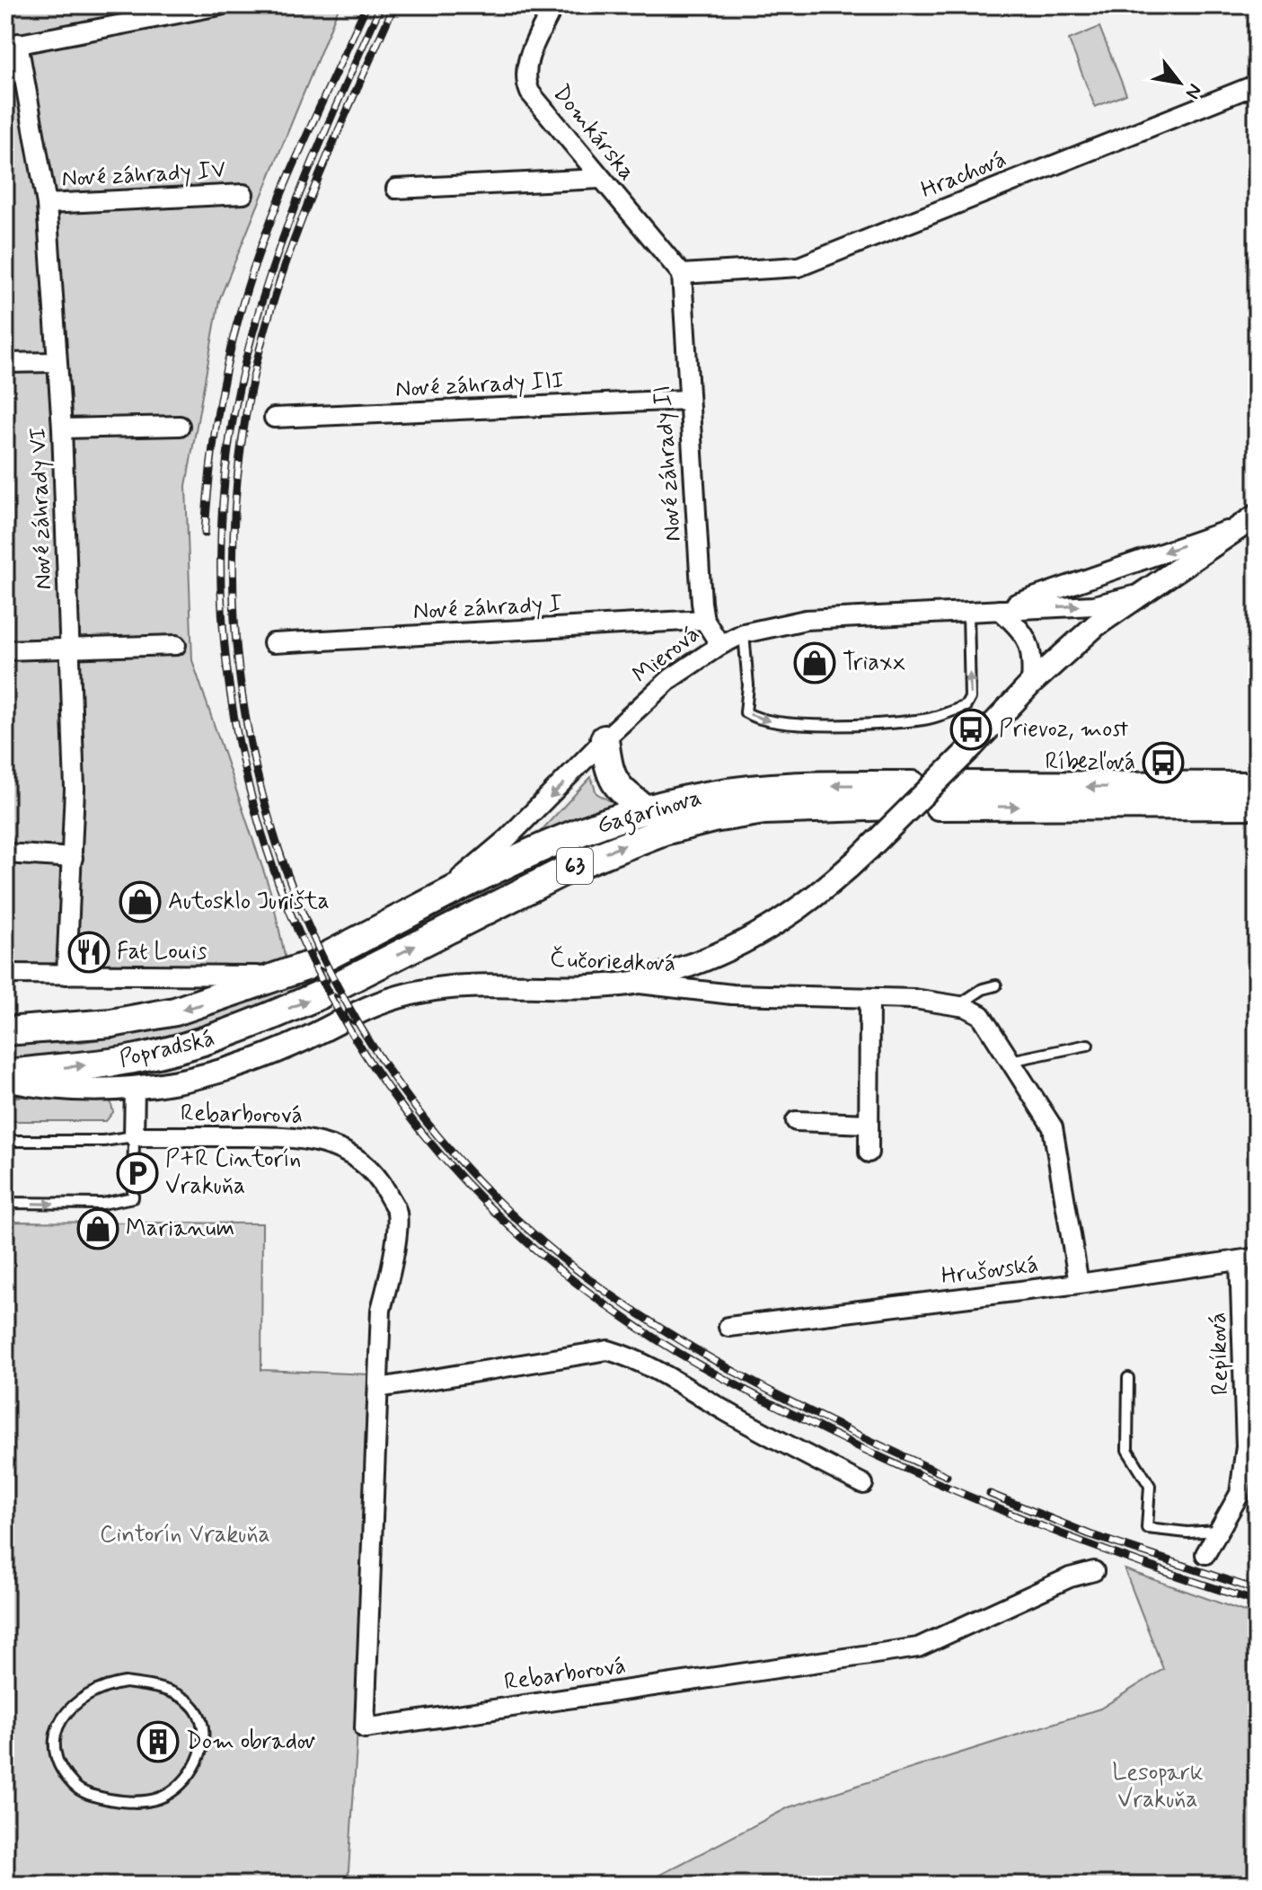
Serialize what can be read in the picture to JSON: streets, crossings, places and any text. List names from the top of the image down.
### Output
{
  "streets": {
    "main road": ["Gagarinova", "63", "Popradská"],
    "street": [
      "Domkárska",
      "Nové záhrady IV",
      "Hrachová",
      "Nové záhrady III",
      "Nové záhrady II",
      "Nové záhrady VI",
      "Nové záhrady I",
      "Mierová",
      "Čučoriedková",
      "Rebarborová",
      "Hrušovská",
      "Repíková"
    ]
  },
  "crossings": [
    ["Domkárska", "Hrachová"],
    ["Domkárska", "Nové záhrady II"],
    ["Nové záhrady IV", "Nové záhrady VI"],
    ["Hrachová", "Nové záhrady II"],
    ["Nové záhrady III", "Nové záhrady II"],
    ["Nové záhrady II", "Nové záhrady I"],
    ["Nové záhrady II", "Mierová"],
    ["Mierová", "Gagarinova"],
    ["Mierová", "Čučoriedková"],
    ["Gagarinova", "Popradská"],
    ["Čučoriedková", "Hrušovská"],
    ["Hrušovská", "Repíková"]
  ],
  "parks": ["Cintorín Vrakuňa", "Lesopark Vrakuňa"],
  "places": {
    "shop": ["Triaxx", "Autosklo Jurišta", "Marianum"],
    "bus stop": ["Prievoz, most", "Ríbezľová"],
    "restaurant": ["Fat Louis"],
    "parking": ["P+R Cintorín Vrakuňa"],
    "building": ["Dom obradov"]
  },
  "north": "bottom right"
}
